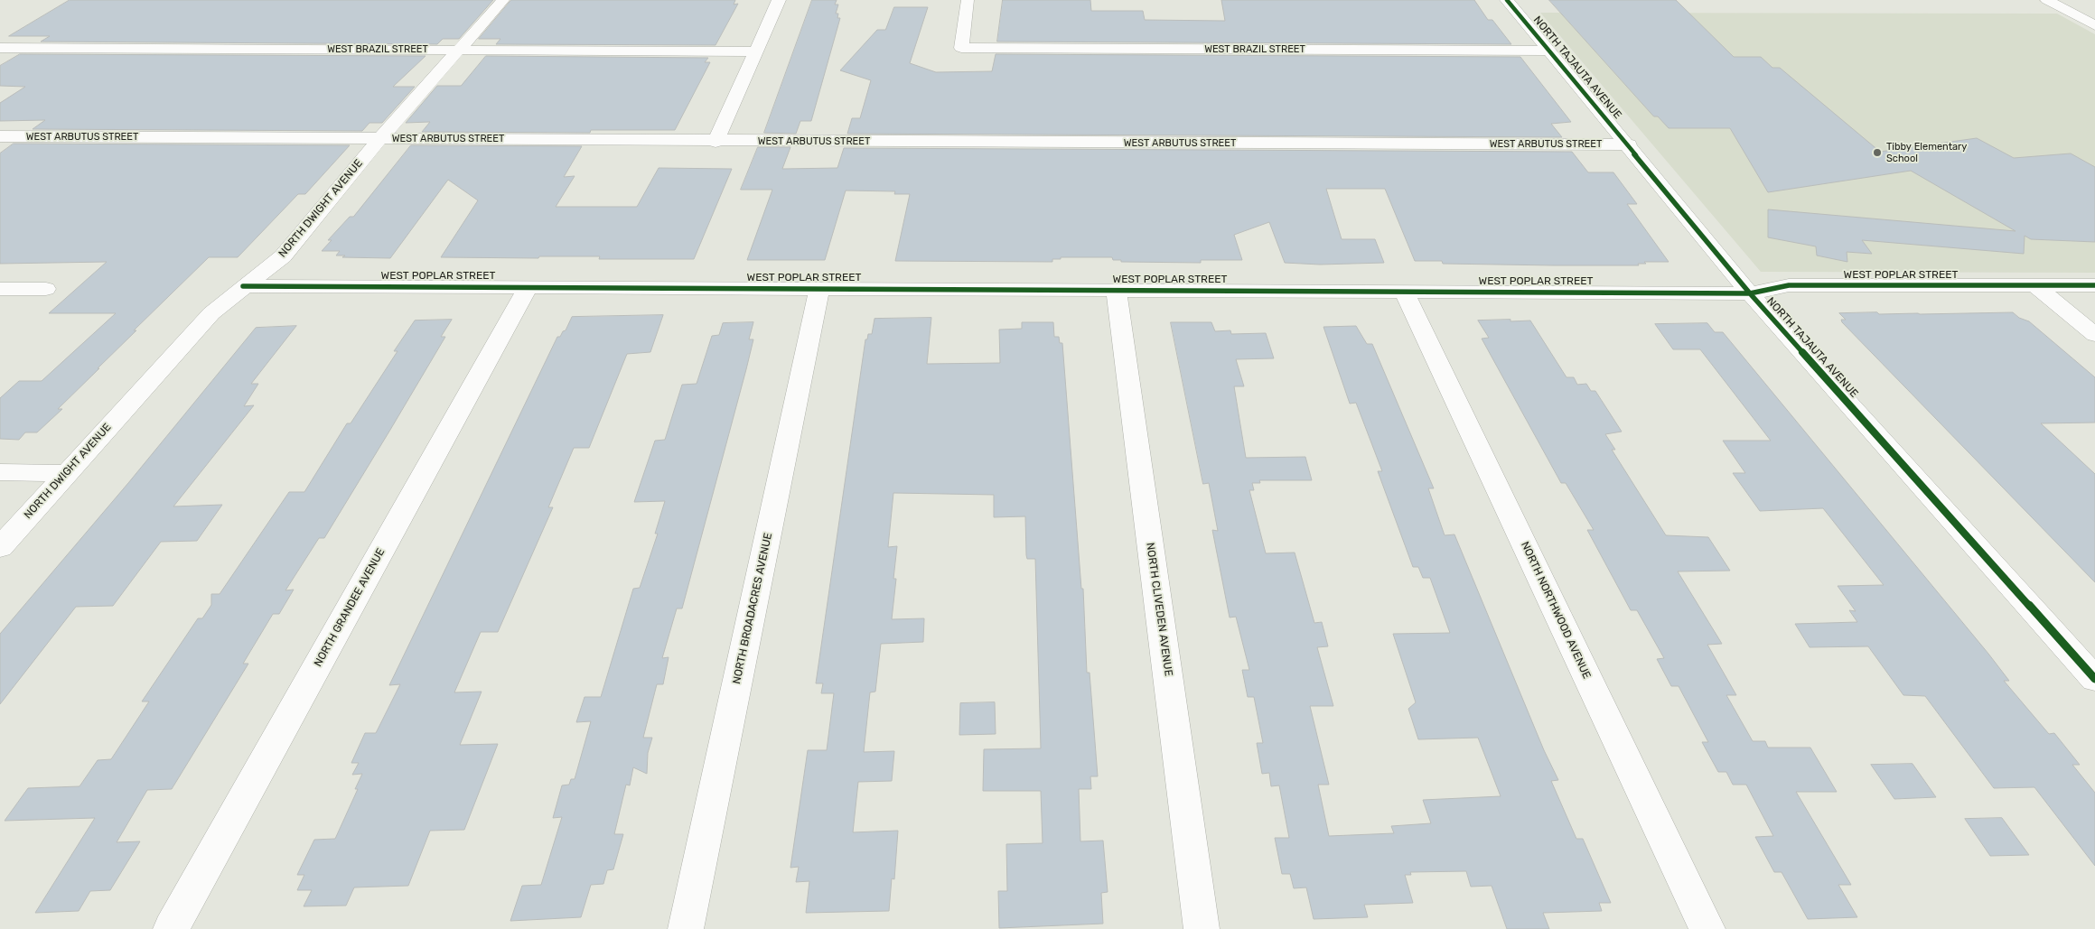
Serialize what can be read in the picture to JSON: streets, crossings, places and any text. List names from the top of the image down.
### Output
{
  "streets": {
    "street": [
      "WEST BRAZIL STREET",
      "NORTH TAJAUTA AVENUE",
      "WEST ARBUTUS STREET",
      "NORTH DWIGHT AVENUE",
      "WEST POPLAR STREET",
      "NORTH GRANDEE AVENUE",
      "NORTH BROADACRES AVENUE",
      "NORTH CLIVEDEN AVENUE",
      "NORTH NORTHWOOD AVENUE"
    ]
  },
  "crossings": [
    ["WEST BRAZIL STREET", "NORTH TAJAUTA AVENUE"],
    ["WEST BRAZIL STREET", "NORTH DWIGHT AVENUE"],
    ["NORTH TAJAUTA AVENUE", "WEST ARBUTUS STREET"],
    ["NORTH TAJAUTA AVENUE", "WEST POPLAR STREET"],
    ["WEST ARBUTUS STREET", "NORTH DWIGHT AVENUE"],
    ["NORTH DWIGHT AVENUE", "WEST POPLAR STREET"],
    ["WEST POPLAR STREET", "NORTH GRANDEE AVENUE"],
    ["WEST POPLAR STREET", "NORTH BROADACRES AVENUE"],
    ["WEST POPLAR STREET", "NORTH CLIVEDEN AVENUE"],
    ["WEST POPLAR STREET", "NORTH NORTHWOOD AVENUE"]
  ],
  "places": ["Tibby Elementary School"]
}
